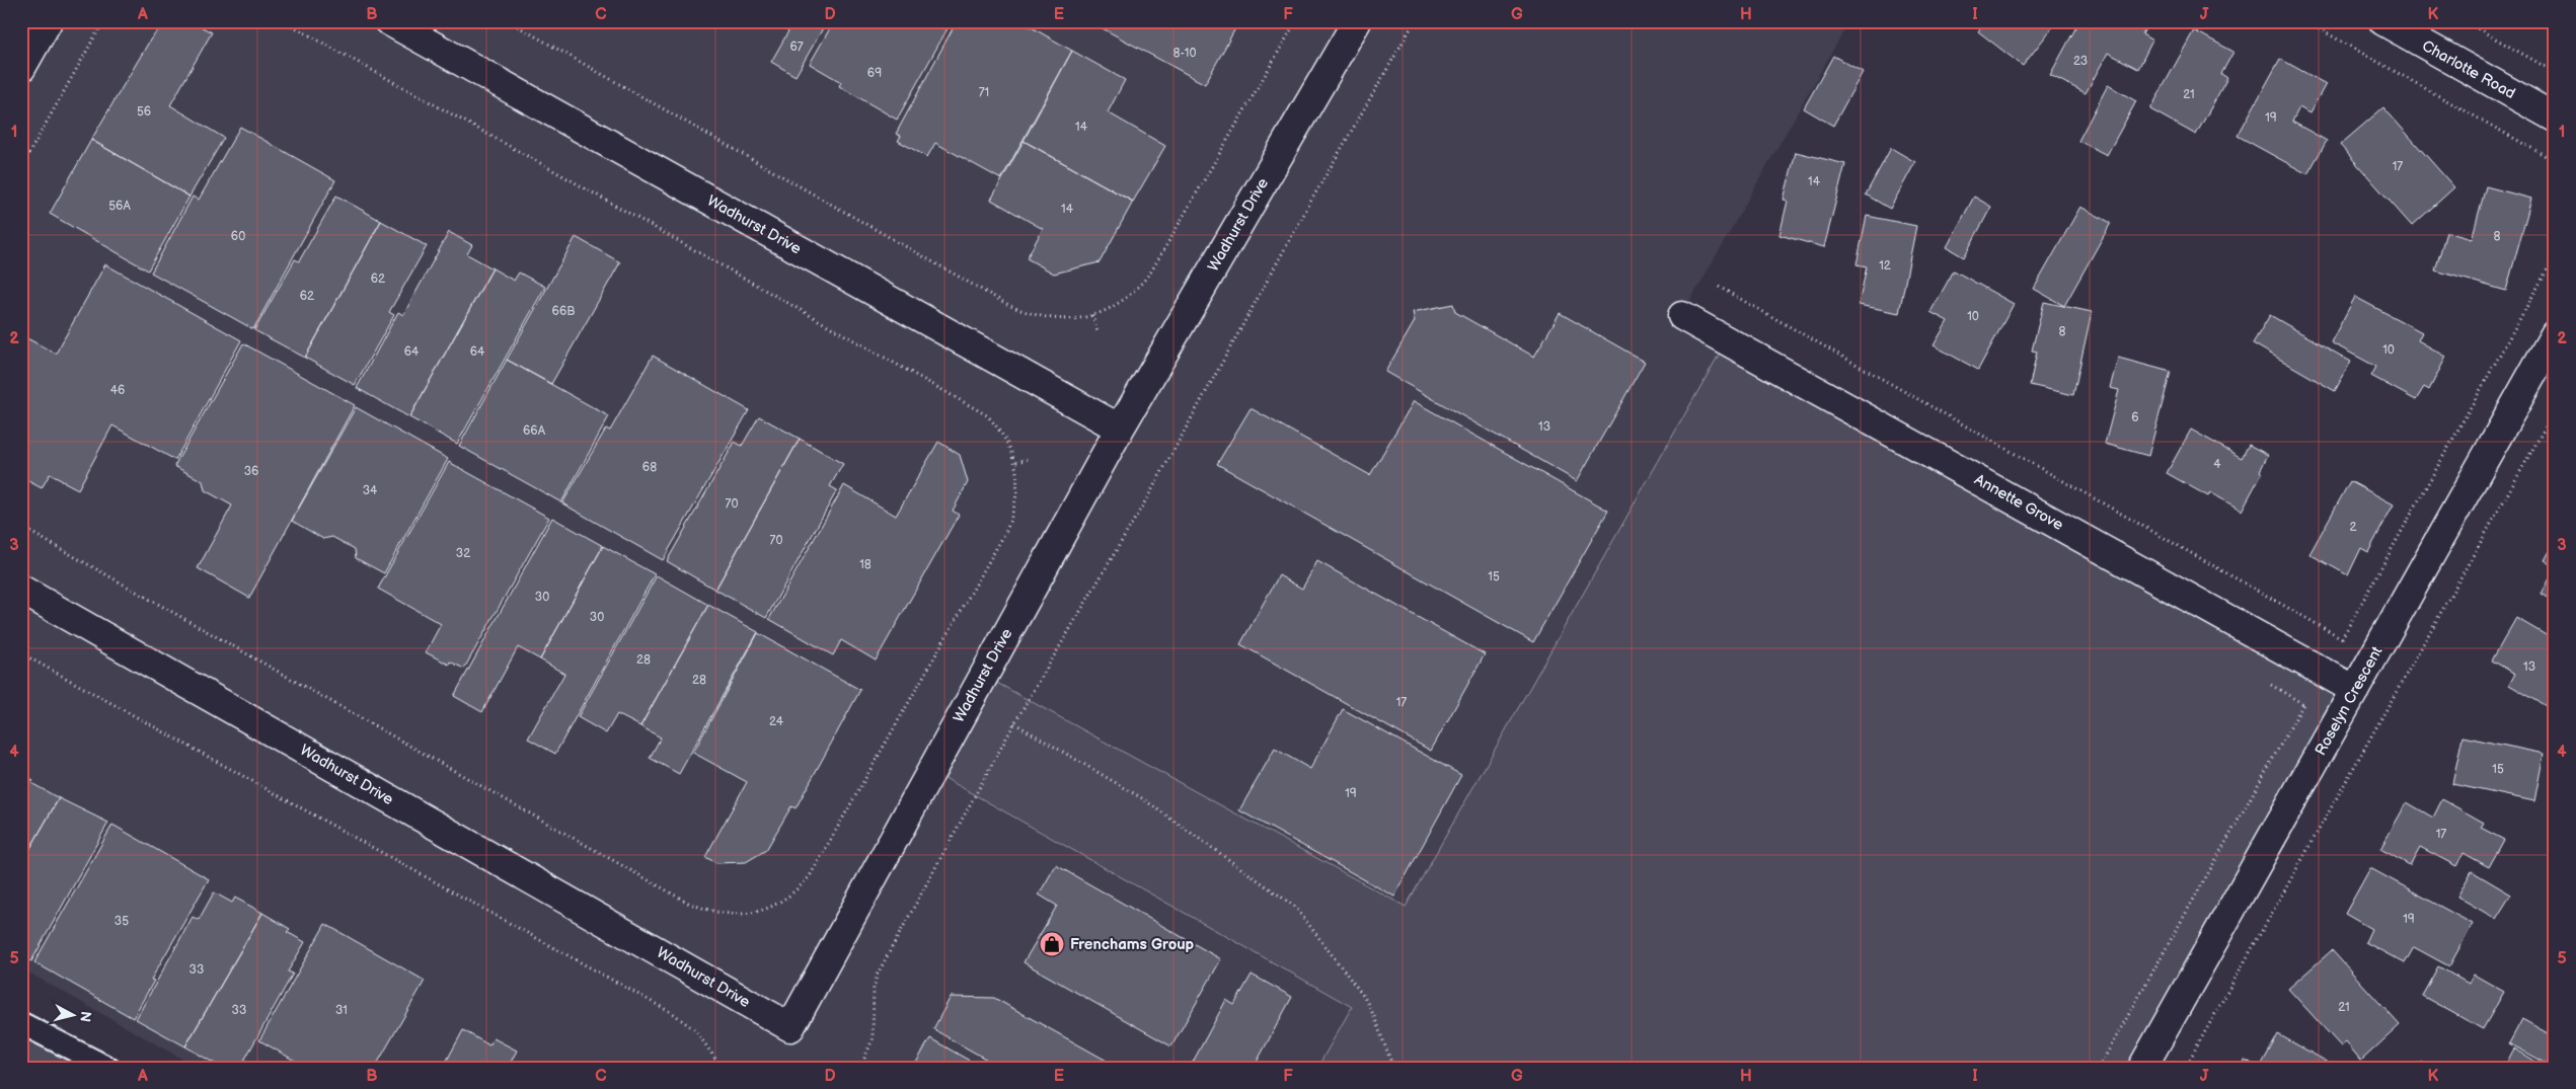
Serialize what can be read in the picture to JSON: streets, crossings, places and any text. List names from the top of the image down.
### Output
{
  "streets": {
    "street": [
      "Charlotte Road",
      "Wadhurst Drive",
      "Annette Grove",
      "Roselyn Crescent"
    ]
  },
  "crossings": [
    ["Annette Grove", "Roselyn Crescent"]
  ],
  "places": {
    "shop": ["Frenchams Group"]
  },
  "house_numbers": [
    "67",
    "8-10",
    "23",
    "69",
    "71",
    "21",
    "56",
    "19",
    "14",
    "17",
    "14",
    "56A",
    "14",
    "60",
    "8",
    "12",
    "62",
    "62",
    "66B",
    "10",
    "8",
    "10",
    "64",
    "64",
    "46",
    "6",
    "13",
    "66A",
    "4",
    "68",
    "36",
    "34",
    "70",
    "2",
    "70",
    "32",
    "18",
    "15",
    "30",
    "30",
    "28",
    "13",
    "28",
    "17",
    "24",
    "15",
    "19",
    "17",
    "19",
    "35",
    "33",
    "21",
    "33",
    "31"
  ],
  "north": "right",
  "grid": {
    "columns": [
      "A",
      "B",
      "C",
      "D",
      "E",
      "F",
      "G",
      "H",
      "I",
      "J",
      "K"
    ],
    "rows": [
      "1",
      "2",
      "3",
      "4",
      "5"
    ]
  }
}
